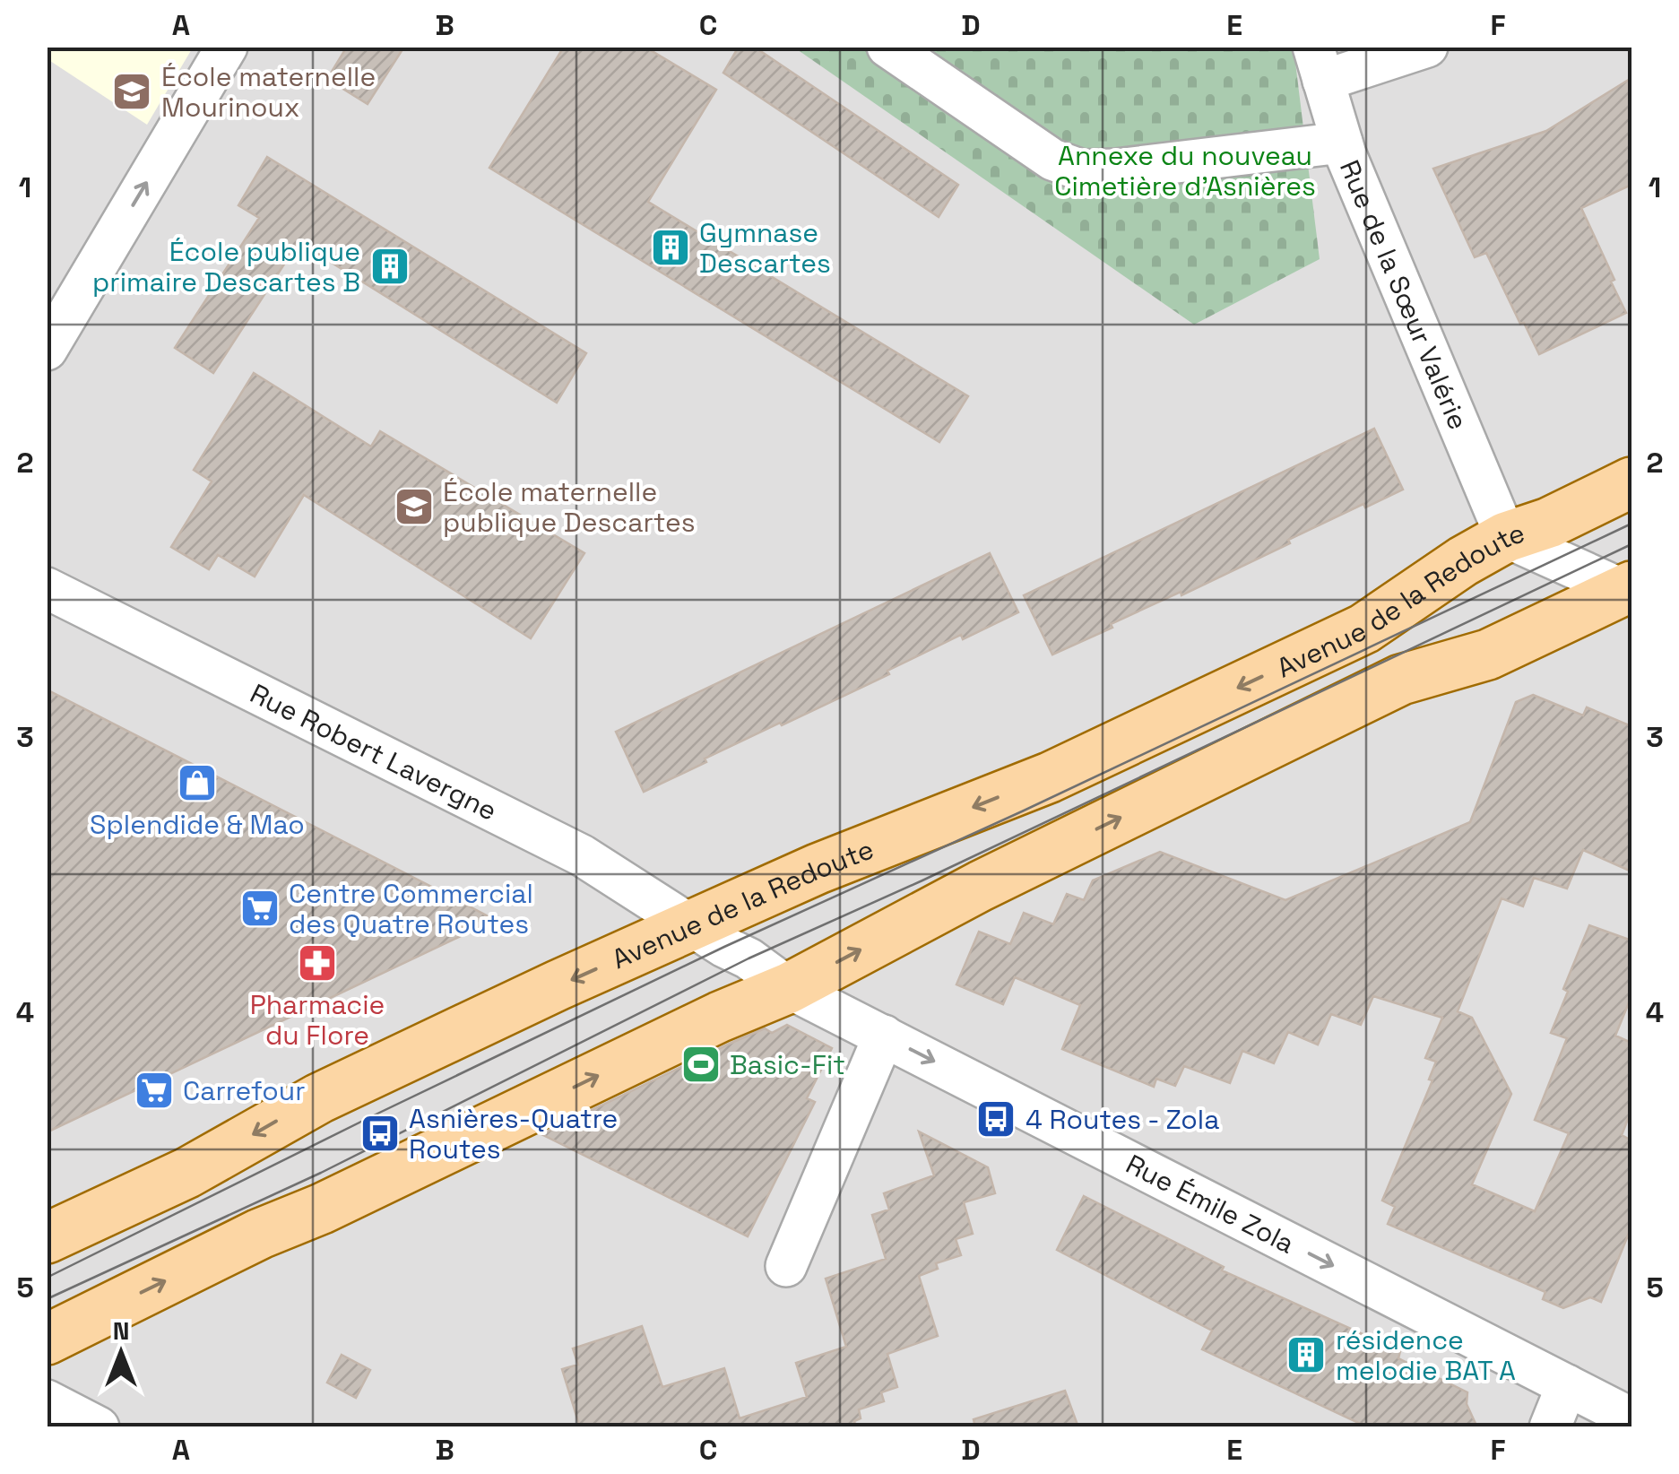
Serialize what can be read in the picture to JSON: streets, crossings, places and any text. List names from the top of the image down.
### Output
{
  "streets": {
    "main road": ["Avenue de la Redoute"],
    "street": ["Rue de la Sœur Valérie", "Rue Robert Lavergne", "Rue Émile Zola"]
  },
  "crossings": [
    ["Rue de la Sœur Valérie", "Avenue de la Redoute"],
    ["Avenue de la Redoute", "Rue Robert Lavergne"],
    ["Rue Robert Lavergne", "Rue Émile Zola"]
  ],
  "one_way": ["Rue Émile Zola"],
  "parks": ["Annexe du nouveau Cimetière d'Asnières"],
  "places": {
    "school or university": ["École maternelle Mourinoux", "École maternelle publique Descartes"],
    "building": ["Gymnase Descartes", "École publique primaire Descartes B", "résidence melodie BAT A"],
    "shop": ["Splendide & Mao"],
    "supermarket": ["Centre Commercial des Quatre Routes", "Carrefour"],
    "pharmacy": ["Pharmacie du Flore"],
    "sports": ["Basic-Fit"],
    "bus stop": ["4 Routes - Zola", "Asnières-Quatre Routes"]
  },
  "north": "top",
  "grid": {
    "columns": [
      "A",
      "B",
      "C",
      "D",
      "E",
      "F"
    ],
    "rows": [
      "1",
      "2",
      "3",
      "4",
      "5"
    ]
  }
}
